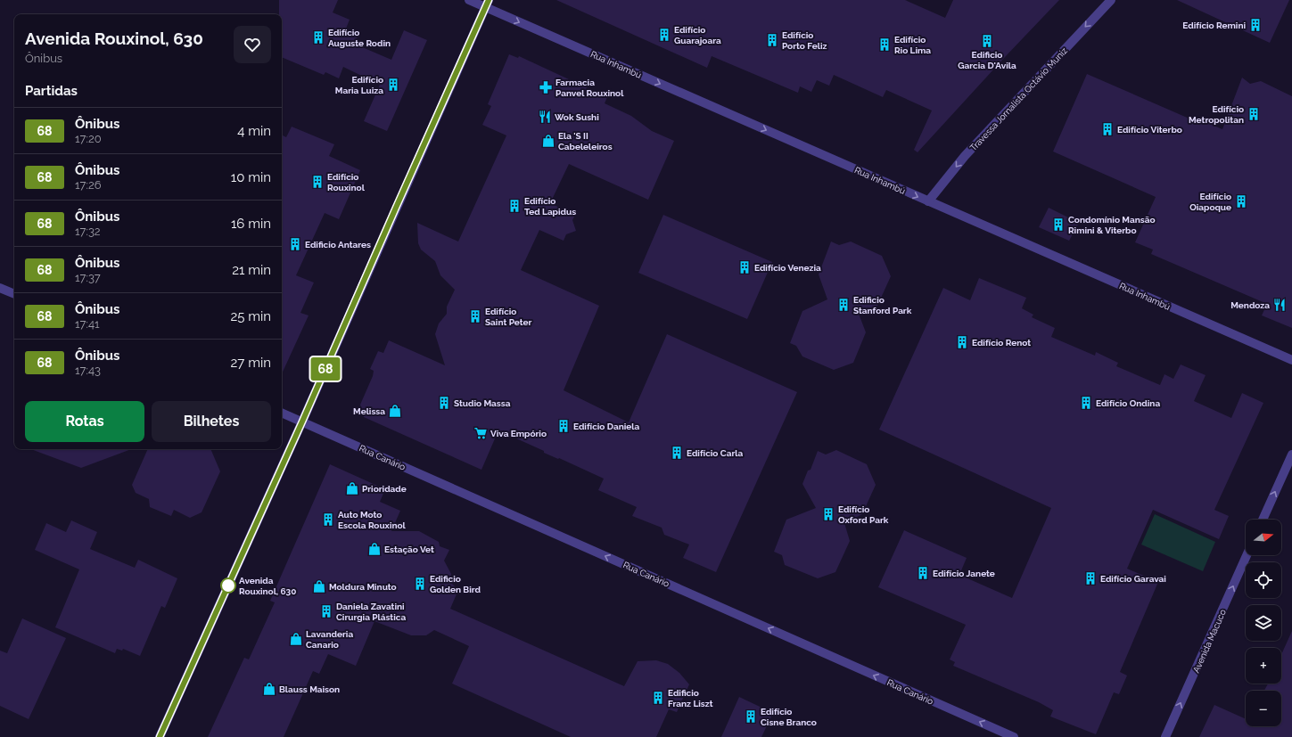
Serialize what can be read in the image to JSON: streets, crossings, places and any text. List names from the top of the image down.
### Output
{
  "streets": {
    "street": [
      "Rua Inhambú",
      "Travessa Jornalista Octávio Muniz",
      "Rua Canário",
      "Avenida Macuco"
    ]
  },
  "crossings": [
    ["Rua Inhambú", "Travessa Jornalista Octávio Muniz"]
  ],
  "one_way": [
    "Rua Inhambú",
    "Travessa Jornalista Octávio Muniz",
    "Rua Canário",
    "Avenida Macuco"
  ],
  "places": {
    "building": [
      "Edifício Remini",
      "Edifício Guarajoara",
      "Edifício Auguste Rodin",
      "Edifício Porto Feliz",
      "Edificio Garcia D'Avila",
      "Edifício Rio Lima",
      "Edifício Maria Luiza",
      "Edifício Metropolitan",
      "Edifício Viterbo",
      "Edifício Rouxinol",
      "Edifício Oiapoque",
      "Edifício Ted Lapidus",
      "Condomínio Mansão Rimini & Viterbo",
      "Edificio Antares",
      "Edifício Venezia",
      "Edificio Stanford Park",
      "Edifício Saint Peter",
      "Edifício Renot",
      "Studio Massa",
      "Edifício Ondina",
      "Edifício Daniela",
      "Edifício Carla",
      "Edifício Oxford Park",
      "Auto Moto Escola Rouxinol",
      "Edifício Janete",
      "Edifício Garavai",
      "Edificio Golden Bird",
      "Daniela Zavatini Cirurgia Plástica",
      "Edificio Franz Liszt",
      "Edifício Cisne Branco"
    ],
    "pharmacy": ["Farmacia Panvel Rouxinol"],
    "restaurant": ["Wok Sushi", "Mendoza"],
    "shop": [
      "Ela 'S II Cabeleleiros",
      "Melissa",
      "Prioridade",
      "Estação Vet",
      "Moldura Minuto",
      "Lavanderia Canario",
      "Blauss Maison"
    ],
    "supermarket": ["Viva Empório"],
    "other": ["Avenida Rouxinol, 630"]
  },
  "lines": ["bus line 68"],
  "north": "right",
  "page": {
    "on_map": "68",
    "heading": [
      ["Avenida Rouxinol, 630", "Ônibus"],
      "Partidas"
    ],
    "list": [
      {
        "mark": "68",
        "name": "Ônibus",
        "note": "17:20",
        "value": "4 min"
      },
      {
        "mark": "68",
        "name": "Ônibus",
        "note": "17:26",
        "value": "10 min"
      },
      {
        "mark": "68",
        "name": "Ônibus",
        "note": "17:32",
        "value": "16 min"
      },
      {
        "mark": "68",
        "name": "Ônibus",
        "note": "17:37",
        "value": "21 min"
      },
      {
        "mark": "68",
        "name": "Ônibus",
        "note": "17:41",
        "value": "25 min"
      },
      {
        "mark": "68",
        "name": "Ônibus",
        "note": "17:43",
        "value": "27 min"
      }
    ],
    "buttons": ["Rotas", "Bilhetes"],
    "map_buttons": ["+", "−"]
  }
}
